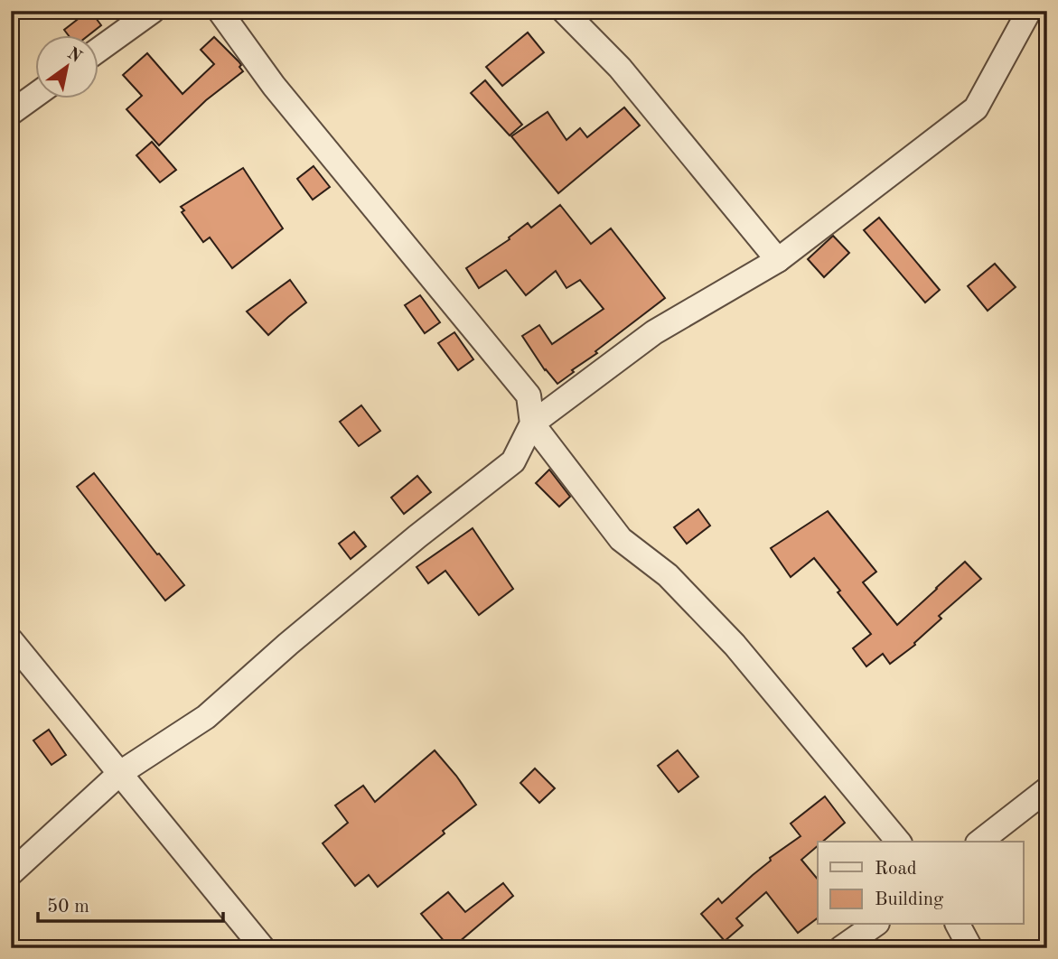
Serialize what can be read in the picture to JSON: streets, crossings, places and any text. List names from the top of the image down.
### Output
{
  "legend": ["Road", "Building"],
  "scale_bar": "50 m",
  "north": "top right"
}
